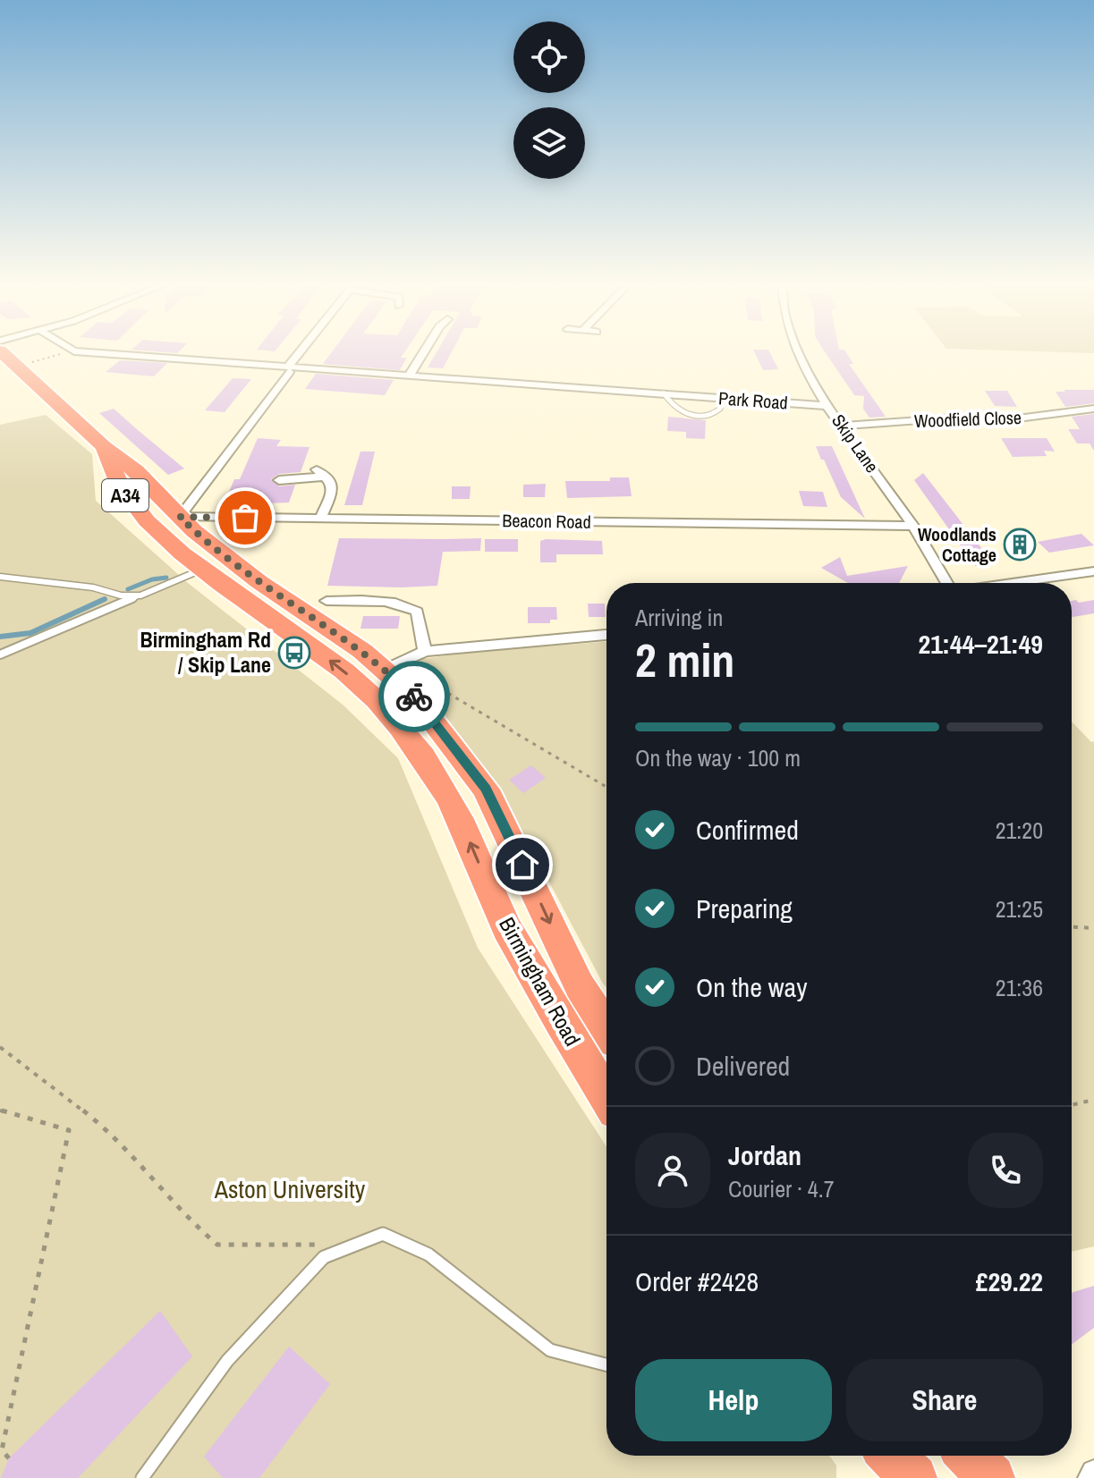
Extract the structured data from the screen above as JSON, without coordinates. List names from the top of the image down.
{
  "streets": {
    "highway": ["A34", "Birmingham Road"],
    "street": [
      "Park Road",
      "Woodfield Close",
      "Skip Lane",
      "Beacon Road"
    ]
  },
  "crossings": [
    ["Park Road", "Skip Lane"],
    ["Woodfield Close", "Skip Lane"],
    ["Skip Lane", "Beacon Road"],
    ["Beacon Road", "Birmingham Road"]
  ],
  "parks": ["Aston University"],
  "places": {
    "building": ["Woodlands Cottage"],
    "bus stop": ["Birmingham Rd / Skip Lane"]
  },
  "page": {
    "heading": ["2 min", "Arriving in", "21:44–21:49"],
    "panel": [
      "Jordan",
      "Courier · 4.7",
      "Order #2428",
      "£29.22"
    ],
    "bar": "On the way · 100 m",
    "list": [
      ["Confirmed", "21:20"],
      ["Preparing", "21:25"],
      ["On the way", "21:36"],
      "Delivered"
    ],
    "buttons": ["Help", "Share"]
  }
}
